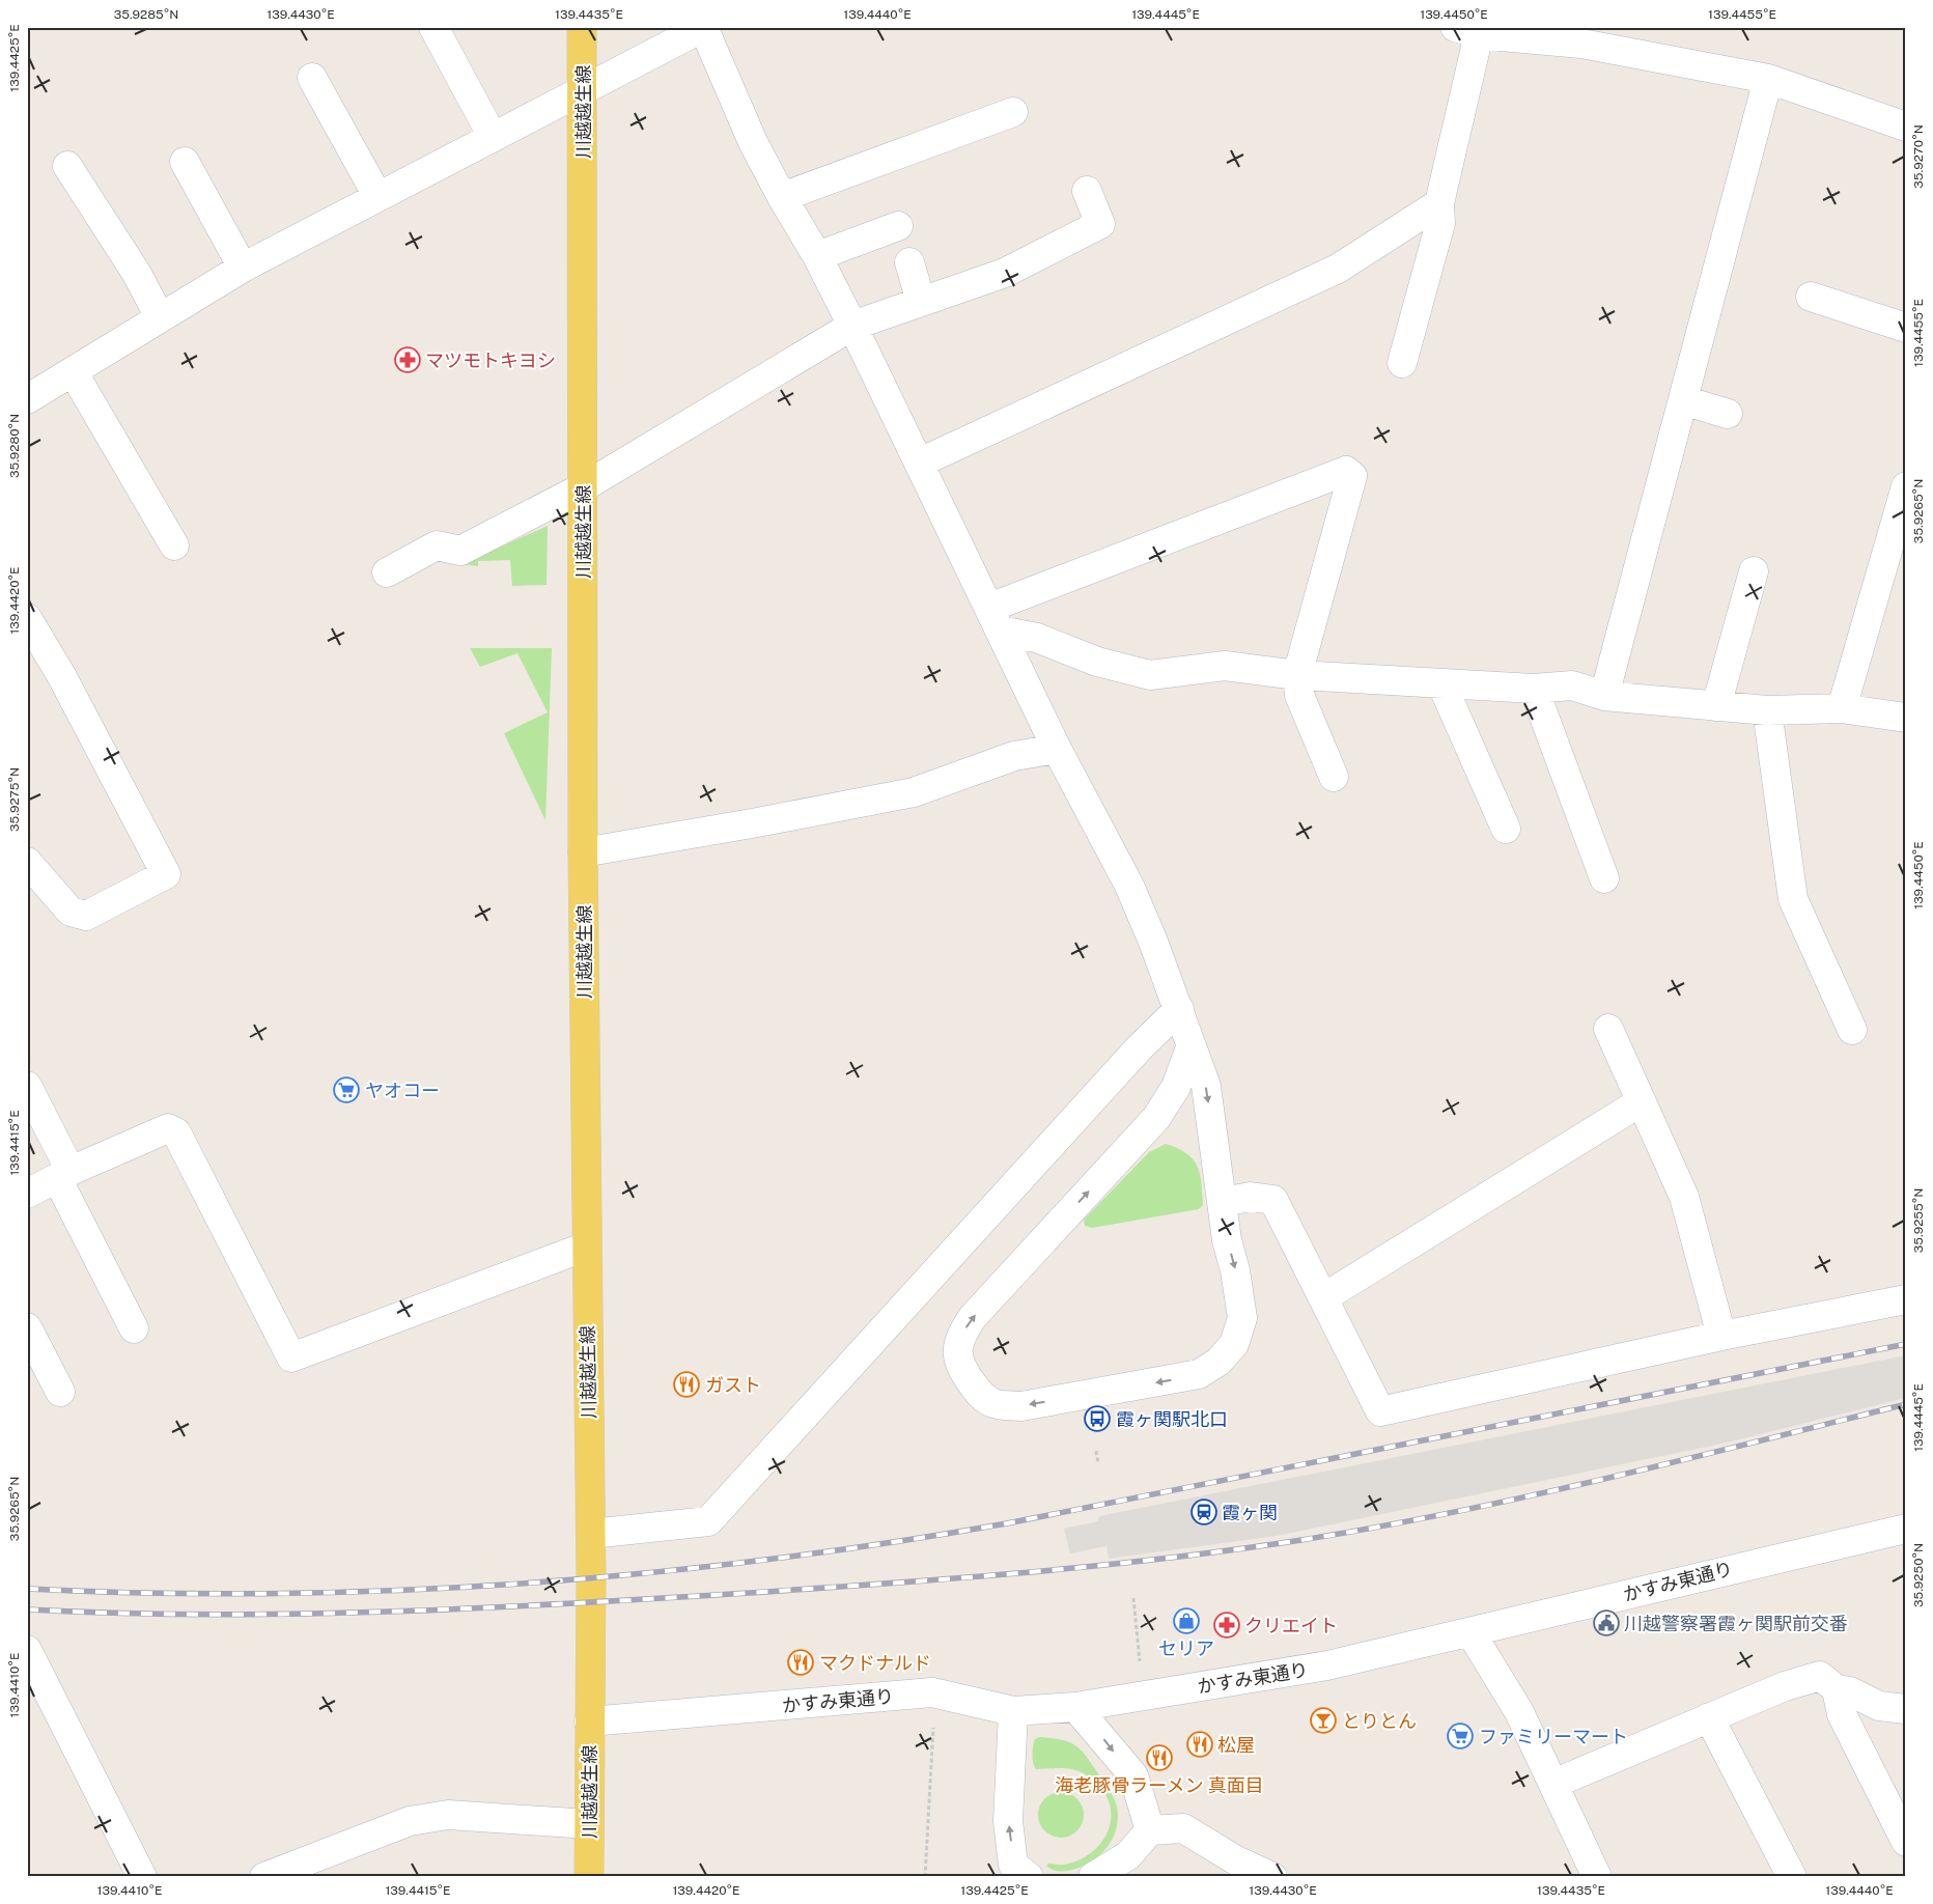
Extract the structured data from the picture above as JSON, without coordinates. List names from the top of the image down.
{
  "streets": {
    "main road": ["川越越生線"],
    "street": ["かすみ東通り"]
  },
  "crossings": [
    ["川越越生線", "かすみ東通り"]
  ],
  "places": {
    "pharmacy": ["マツモトキヨシ", "クリエイト"],
    "supermarket": ["ヤオコー", "ファミリーマート"],
    "restaurant": [
      "ガスト",
      "マクドナルド",
      "松屋",
      "海老豚骨ラーメン 真面目"
    ],
    "bus stop": ["霞ヶ関駅北口"],
    "station": ["霞ヶ関"],
    "shop": ["セリア"],
    "public building": ["川越警察署霞ヶ関駅前交番"],
    "bar": ["とりとん"]
  },
  "coordinates": [
    "35.9285°N",
    "139.4430°E",
    "139.4435°E",
    "139.4440°E",
    "139.4445°E",
    "139.4450°E",
    "139.4455°E",
    "139.4425°E",
    "35.9270°N",
    "35.9280°N",
    "35.9265°N",
    "139.4420°E",
    "35.9275°N",
    "139.4415°E",
    "35.9255°N",
    "35.9250°N",
    "139.4410°E"
  ]
}
